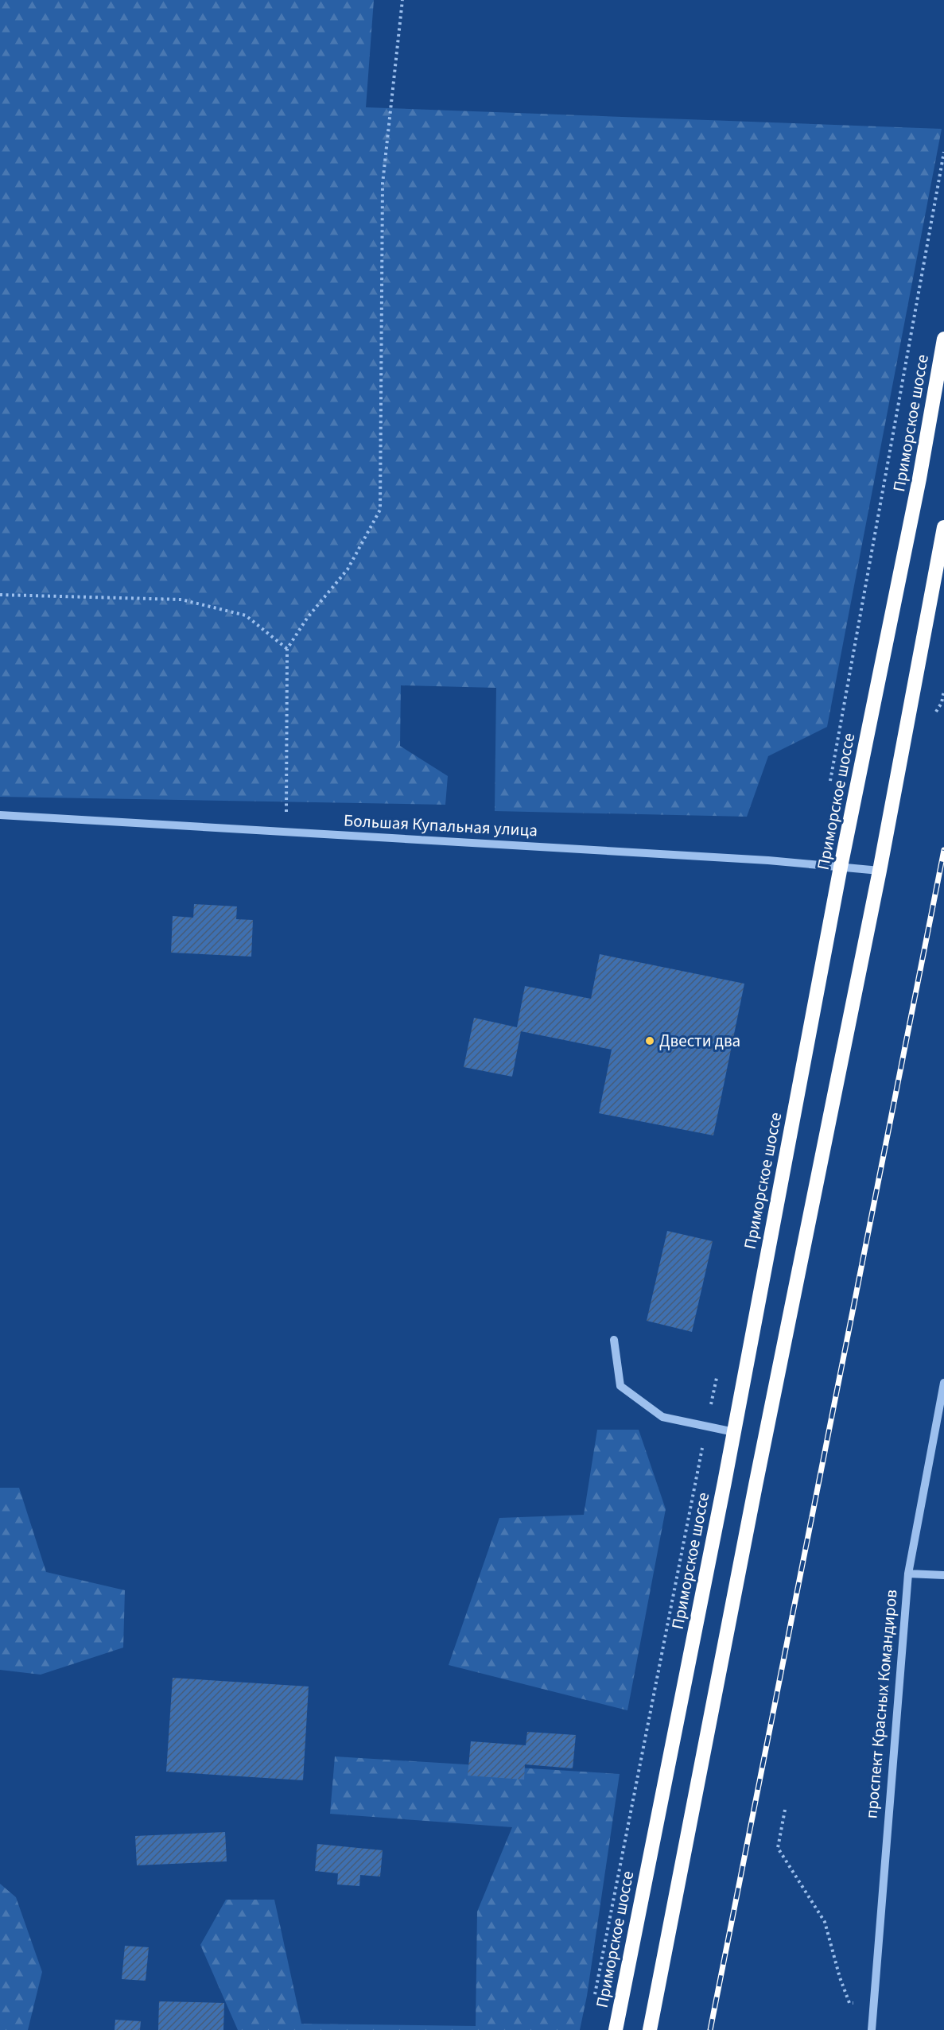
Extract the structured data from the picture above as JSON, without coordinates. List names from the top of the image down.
{
  "streets": {
    "highway": ["Приморское шоссе"],
    "street": ["Большая Купальная улица", "проспект Красных Командиров"]
  },
  "crossings": [
    ["Приморское шоссе", "Большая Купальная улица"]
  ],
  "places": ["Двести два"]
}
